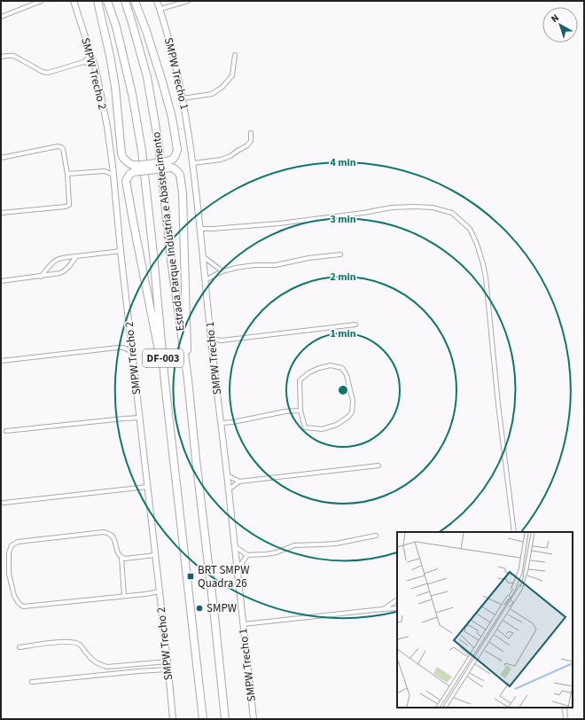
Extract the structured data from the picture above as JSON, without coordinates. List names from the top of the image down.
{
  "streets": {
    "highway": ["Estrada Parque Indústria e Abastecimento", "DF-003"],
    "street": ["SMPW Trecho 2", "SMPW Trecho 1"]
  },
  "places": {
    "transit": ["BRT SMPW Quadra 26"],
    "other": ["SMPW"]
  },
  "north": "top left",
  "rings": [
    "4 min",
    "3 min",
    "2 min",
    "1 min"
  ]
}
